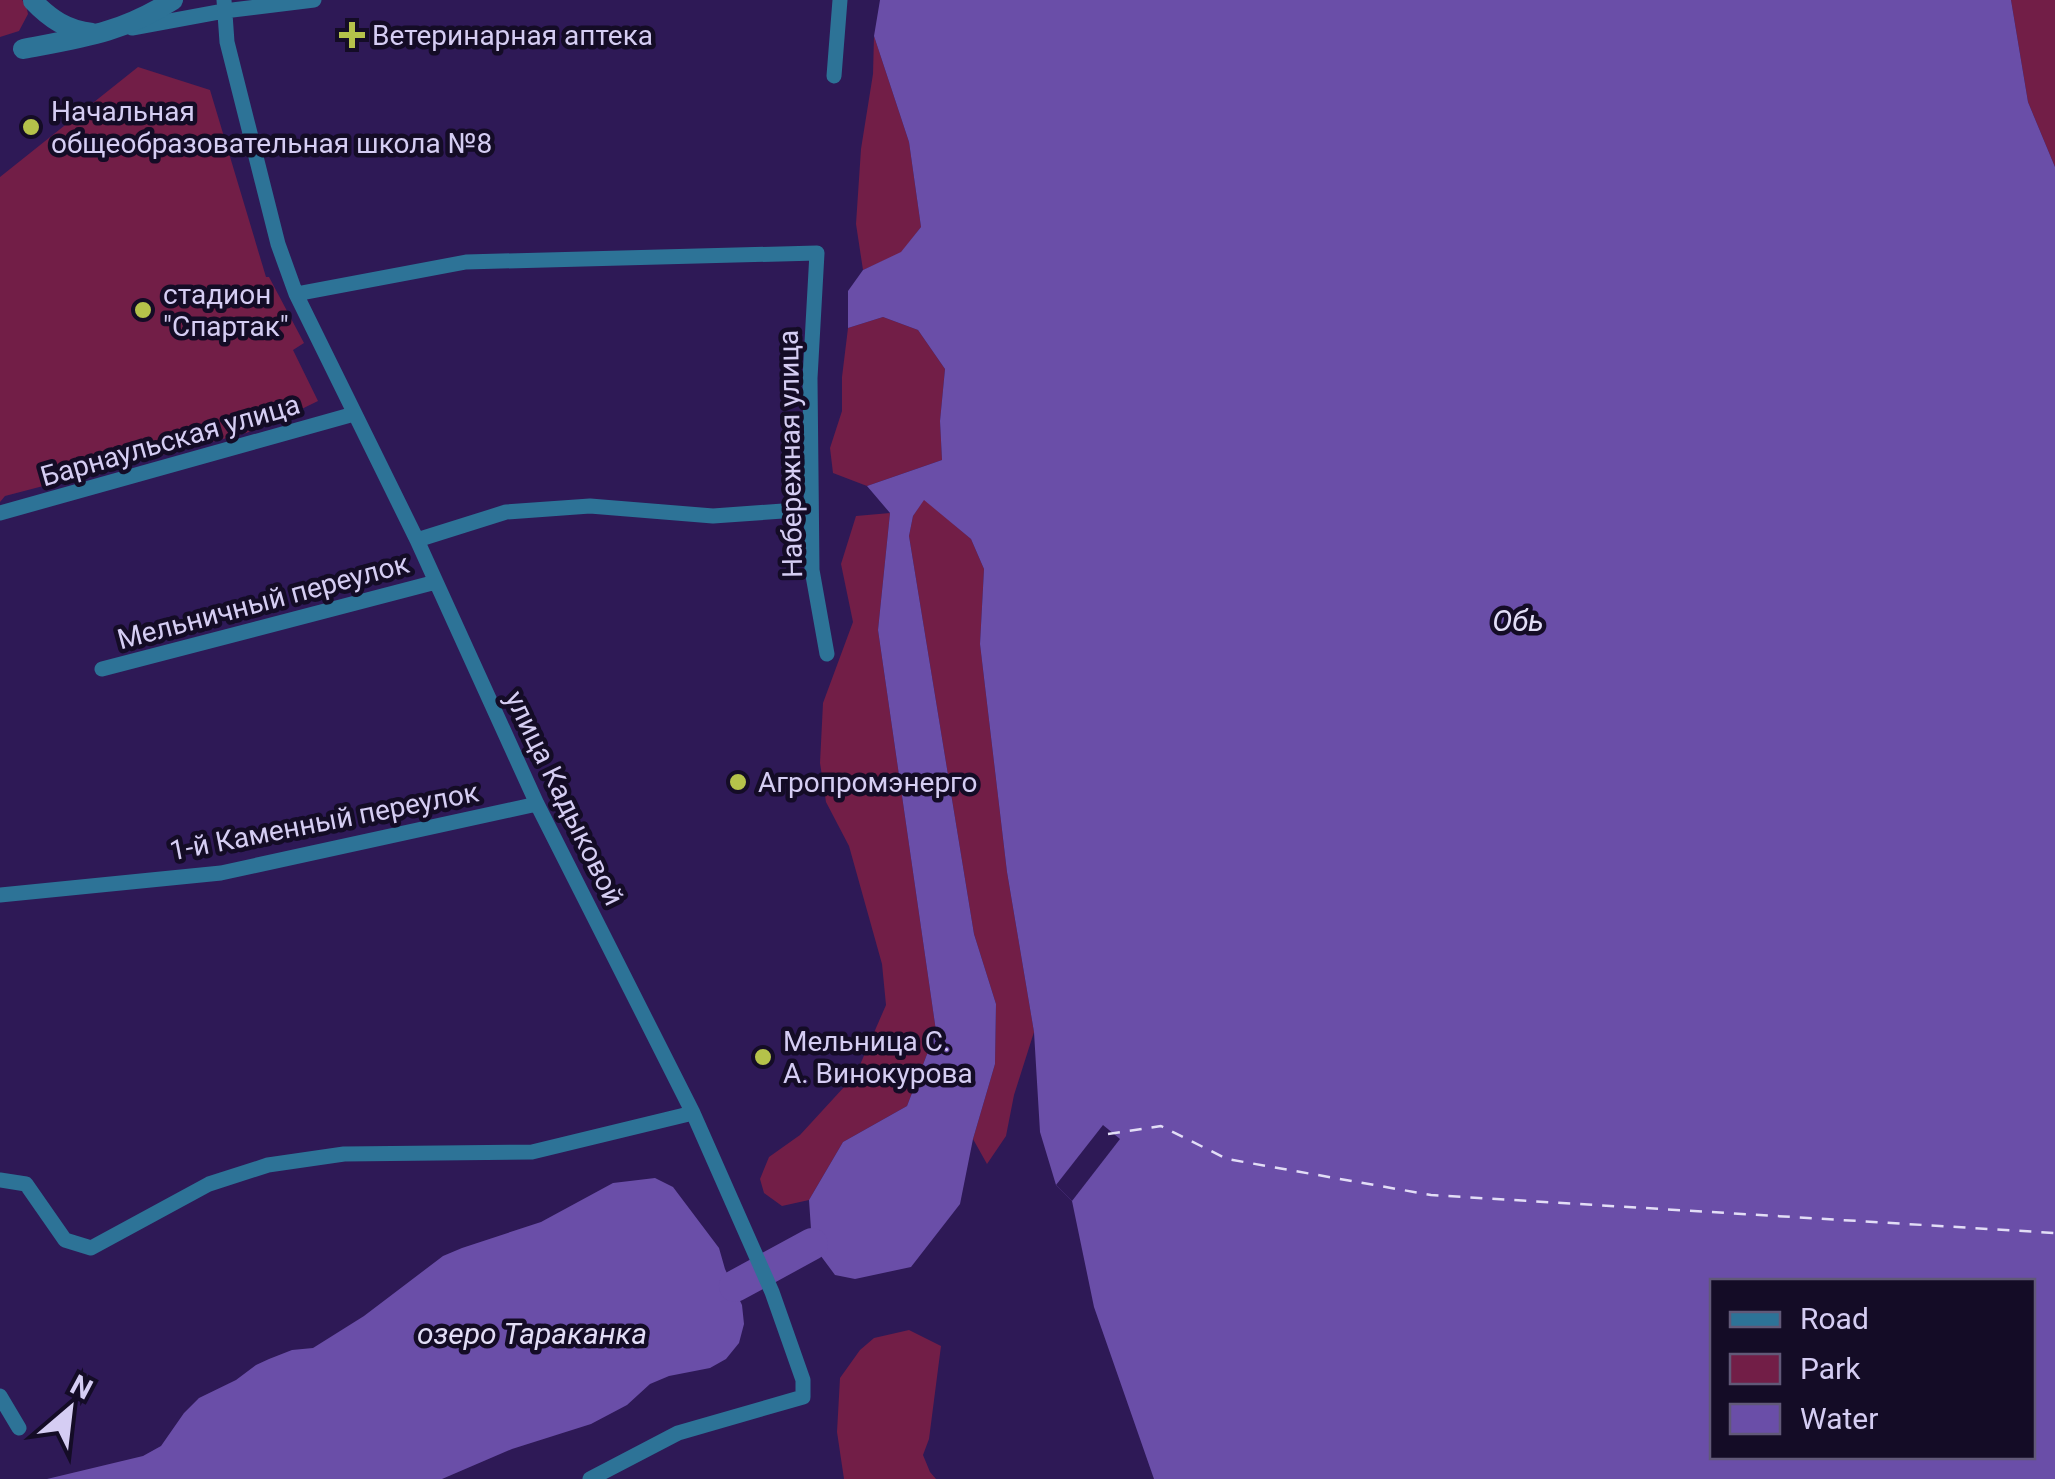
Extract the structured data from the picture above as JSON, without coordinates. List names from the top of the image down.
{
  "streets": {
    "street": [
      "Барнаульская улица",
      "Набережная улица",
      "Мельничный переулок",
      "улица Кадыковой",
      "1-й Каменный переулок"
    ]
  },
  "crossings": [
    ["Барнаульская улица", "улица Кадыковой"],
    ["Набережная улица", "Мельничный переулок"],
    ["Набережная улица", "улица Кадыковой"],
    ["Мельничный переулок", "улица Кадыковой"],
    ["улица Кадыковой", "1-й Каменный переулок"]
  ],
  "water": ["Обь", "озеро Тараканка"],
  "places": {
    "health": ["Ветеринарная аптека"],
    "other": [
      "Начальная общеобразовательная школа №8",
      "стадион \"Спартак\"",
      "Агропромэнерго",
      "Мельница С. А. Винокурова"
    ]
  },
  "legend": ["Road", "Park", "Water"],
  "north": "top right"
}
